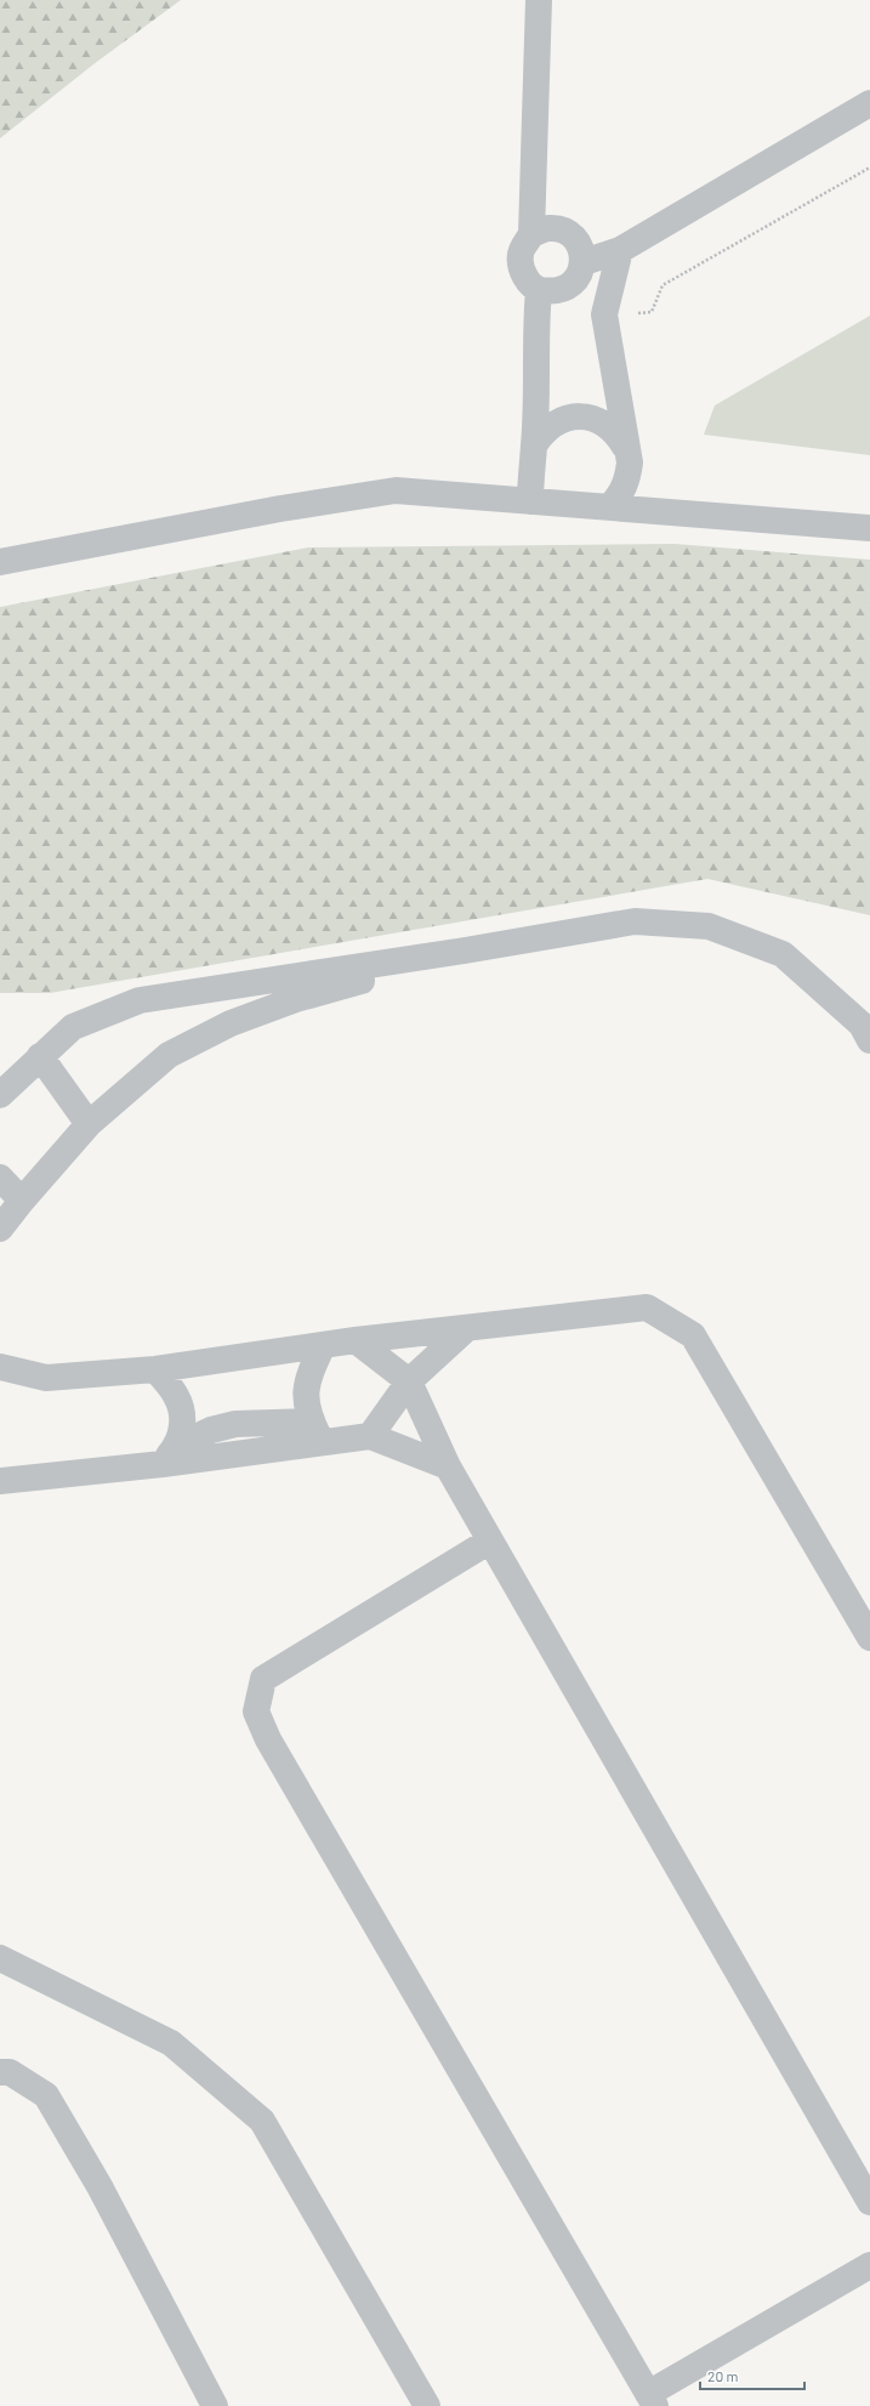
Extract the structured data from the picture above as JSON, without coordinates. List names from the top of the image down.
{
  "scale_bar": "20 m"
}
